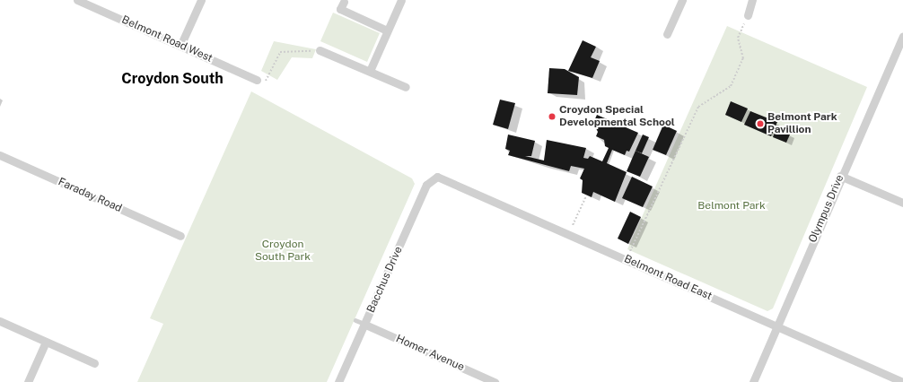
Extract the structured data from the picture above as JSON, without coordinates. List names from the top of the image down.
{
  "streets": {
    "street": [
      "Belmont Road West",
      "Faraday Road",
      "Olympus Drive",
      "Belmont Road East",
      "Bacchus Drive",
      "Homer Avenue"
    ]
  },
  "crossings": [
    ["Olympus Drive", "Belmont Road East"],
    ["Belmont Road East", "Bacchus Drive"],
    ["Bacchus Drive", "Homer Avenue"]
  ],
  "districts": ["Croydon South"],
  "parks": ["Belmont Park", "Croydon South Park"],
  "places": ["Croydon Special Developmental School", "Belmont Park Pavillion"]
}
